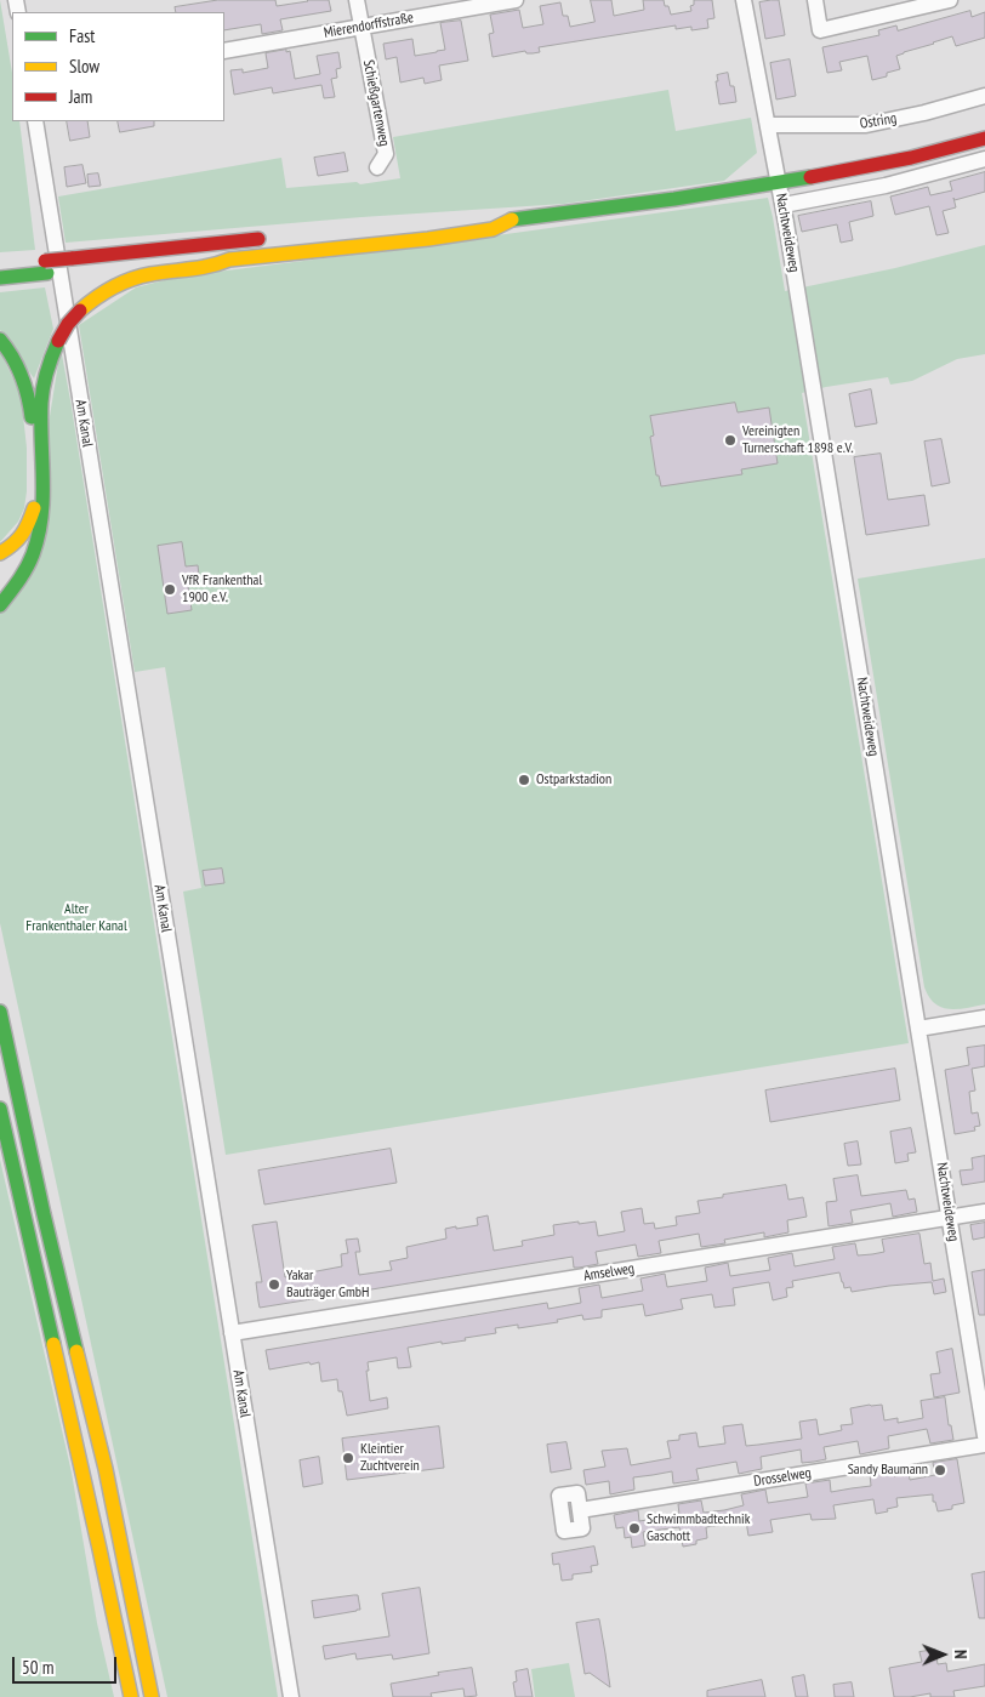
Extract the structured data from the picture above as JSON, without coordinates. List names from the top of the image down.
{
  "streets": {
    "street": [
      "Mierendorffstraße",
      "Schießgartenweg",
      "Ostring",
      "Nachtweideweg",
      "Am Kanal",
      "Amselweg",
      "Drosselweg"
    ]
  },
  "crossings": [
    ["Mierendorffstraße", "Schießgartenweg"],
    ["Ostring", "Nachtweideweg"],
    ["Nachtweideweg", "Amselweg"],
    ["Am Kanal", "Amselweg"]
  ],
  "parks": ["Alter Frankenthaler Kanal"],
  "places": [
    "Vereinigten Turnerschaft 1898 e.V.",
    "VfR Frankenthal 1900 e.V.",
    "Ostparkstadion",
    "Yakar Bauträger GmbH",
    "Kleintier Zuchtverein",
    "Sandy Baumann",
    "Schwimmbadtechnik Gaschott"
  ],
  "legend": ["Fast", "Slow", "Jam"],
  "scale_bar": "50 m",
  "north": "right"
}
